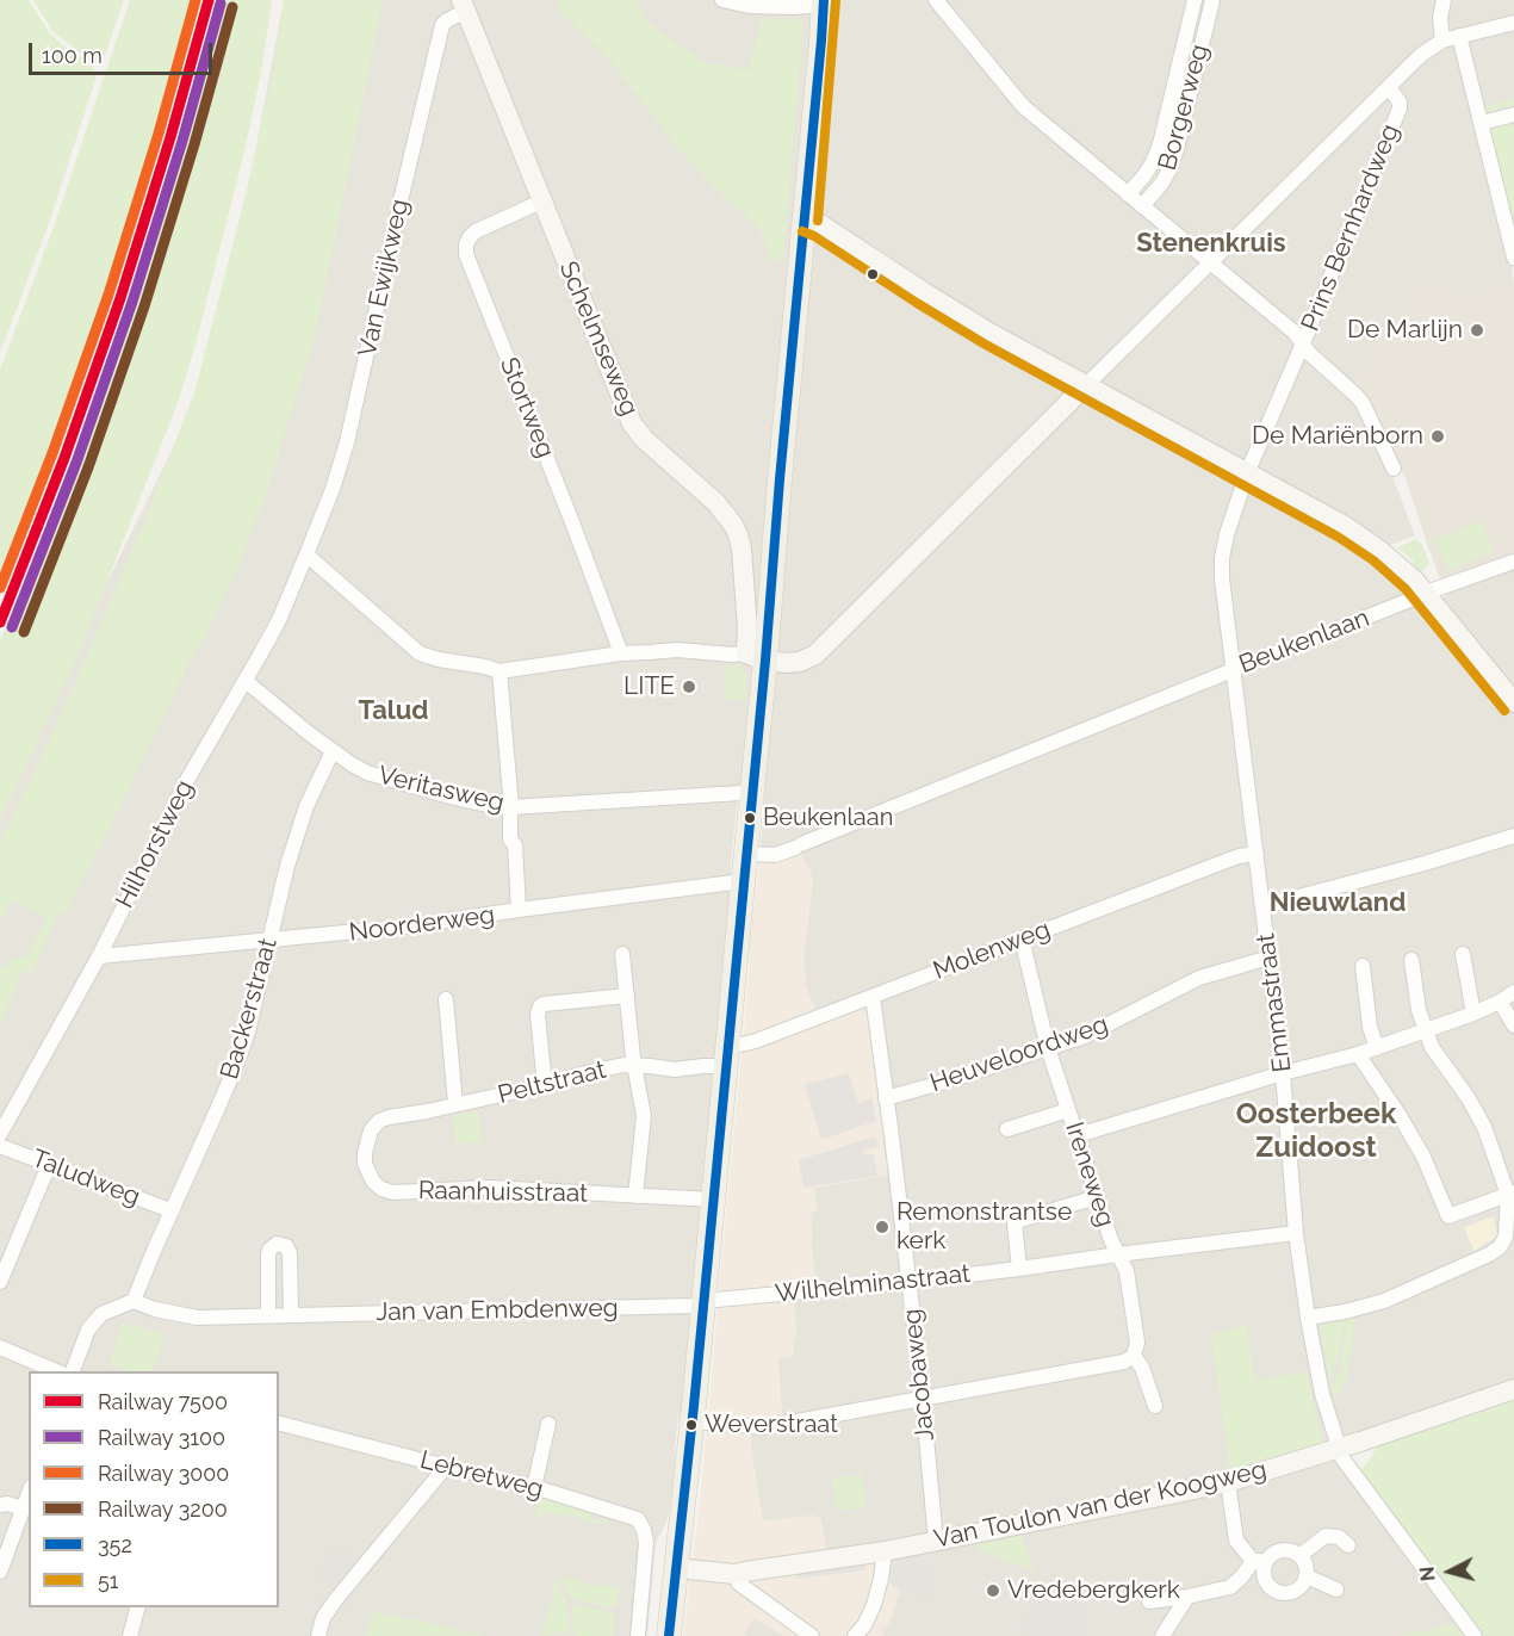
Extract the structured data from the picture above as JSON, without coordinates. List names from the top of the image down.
{
  "streets": {
    "street": [
      "Borgerweg",
      "Prins Bernhardweg",
      "Van Ewijkweg",
      "Schelmseweg",
      "Stortweg",
      "Beukenlaan",
      "Veritasweg",
      "Hilhorstweg",
      "Noorderweg",
      "Molenweg",
      "Emmastraat",
      "Backerstraat",
      "Heuveloordweg",
      "Peltstraat",
      "Ireneweg",
      "Taludweg",
      "Raanhuisstraat",
      "Wilhelminastraat",
      "Jan van Embdenweg",
      "Jacobaweg",
      "Lebretweg",
      "Van Toulon van der Koogweg"
    ]
  },
  "crossings": [
    ["Prins Bernhardweg", "Emmastraat"],
    ["Van Ewijkweg", "Schelmseweg"],
    ["Van Ewijkweg", "Hilhorstweg"],
    ["Schelmseweg", "Stortweg"],
    ["Beukenlaan", "Emmastraat"],
    ["Veritasweg", "Hilhorstweg"],
    ["Veritasweg", "Backerstraat"],
    ["Hilhorstweg", "Noorderweg"],
    ["Noorderweg", "Backerstraat"],
    ["Molenweg", "Emmastraat"],
    ["Molenweg", "Peltstraat"],
    ["Molenweg", "Ireneweg"],
    ["Molenweg", "Jacobaweg"],
    ["Emmastraat", "Heuveloordweg"],
    ["Emmastraat", "Wilhelminastraat"],
    ["Emmastraat", "Van Toulon van der Koogweg"],
    ["Backerstraat", "Taludweg"],
    ["Backerstraat", "Jan van Embdenweg"],
    ["Heuveloordweg", "Ireneweg"],
    ["Heuveloordweg", "Jacobaweg"],
    ["Peltstraat", "Raanhuisstraat"],
    ["Ireneweg", "Wilhelminastraat"],
    ["Wilhelminastraat", "Jan van Embdenweg"],
    ["Wilhelminastraat", "Jacobaweg"],
    ["Jacobaweg", "Van Toulon van der Koogweg"]
  ],
  "districts": [
    "Stenenkruis",
    "Talud",
    "Nieuwland",
    "Oosterbeek Zuidoost"
  ],
  "places": [
    "De Marlijn",
    "De Mariënborn",
    "LITE",
    "Beukenlaan",
    "Remonstrantse kerk",
    "Weverstraat",
    "Vredebergkerk"
  ],
  "lines": [
    "rail line 7500",
    "rail line 3000",
    "transit line 352",
    "transit line 51",
    "rail line 3100",
    "rail line 3200"
  ],
  "legend": [
    "Railway 7500",
    "Railway 3100",
    "Railway 3000",
    "Railway 3200",
    "352",
    "51"
  ],
  "scale_bar": "100 m",
  "north": "left"
}
